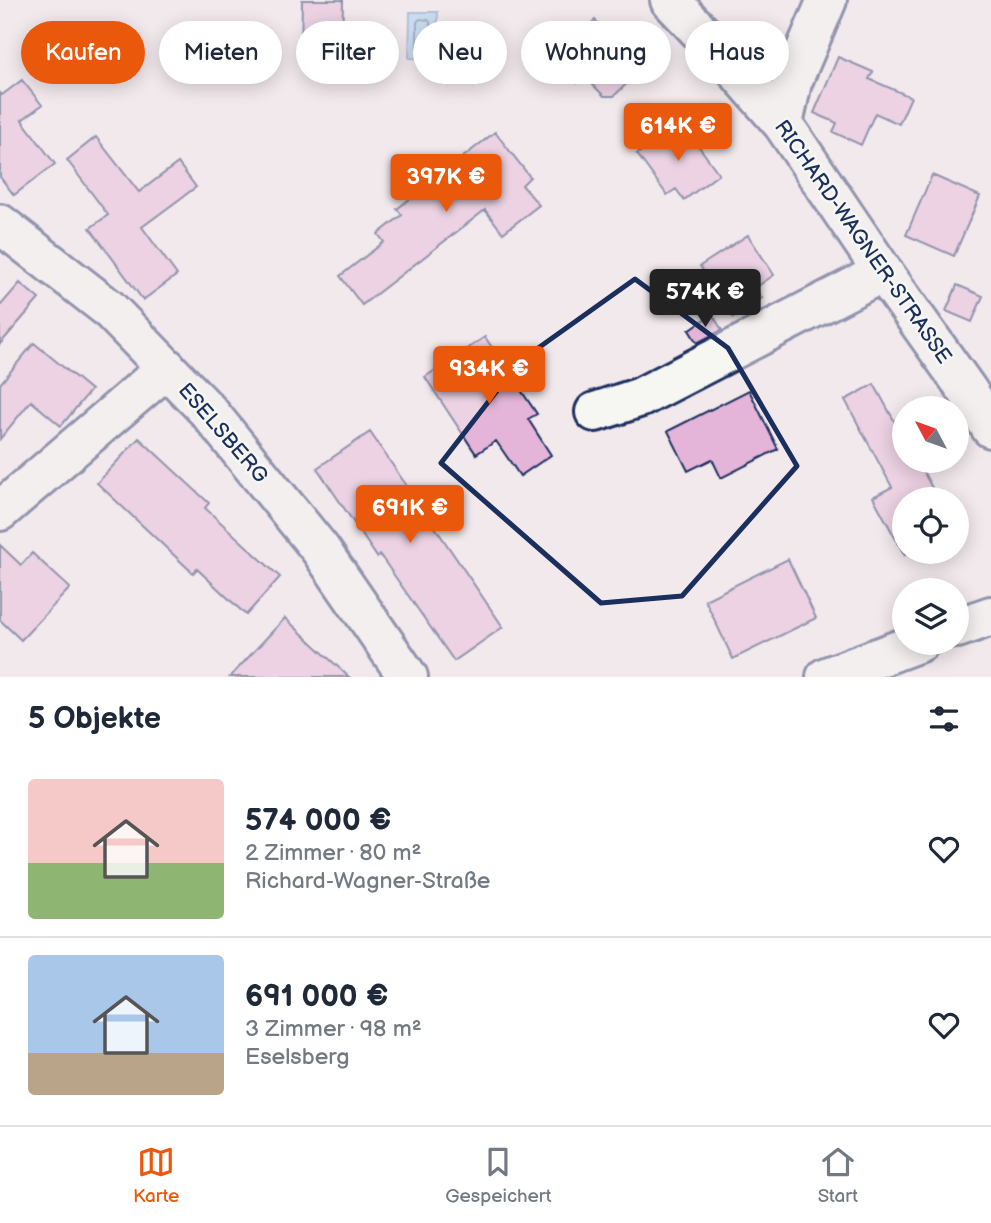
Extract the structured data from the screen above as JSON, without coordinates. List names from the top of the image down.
{
  "streets": {
    "street": ["RICHARD-WAGNER-STRASSE", "ESELSBERG"]
  },
  "north": "top left",
  "page": {
    "chip": [
      "Kaufen",
      "Mieten",
      "Filter",
      "Neu",
      "Wohnung",
      "Haus"
    ],
    "price": [
      "614K €",
      "397K €",
      "574K €",
      "934K €",
      "691K €"
    ],
    "heading": "5 Objekte",
    "list": [
      {
        "name": "574 000 €",
        "note": "2 Zimmer · 80 m² · Richard-Wagner-Straße"
      },
      {
        "name": "691 000 €",
        "note": "3 Zimmer · 98 m² · Eselsberg"
      }
    ],
    "tabs": ["Karte", "Gespeichert", "Start"]
  }
}
